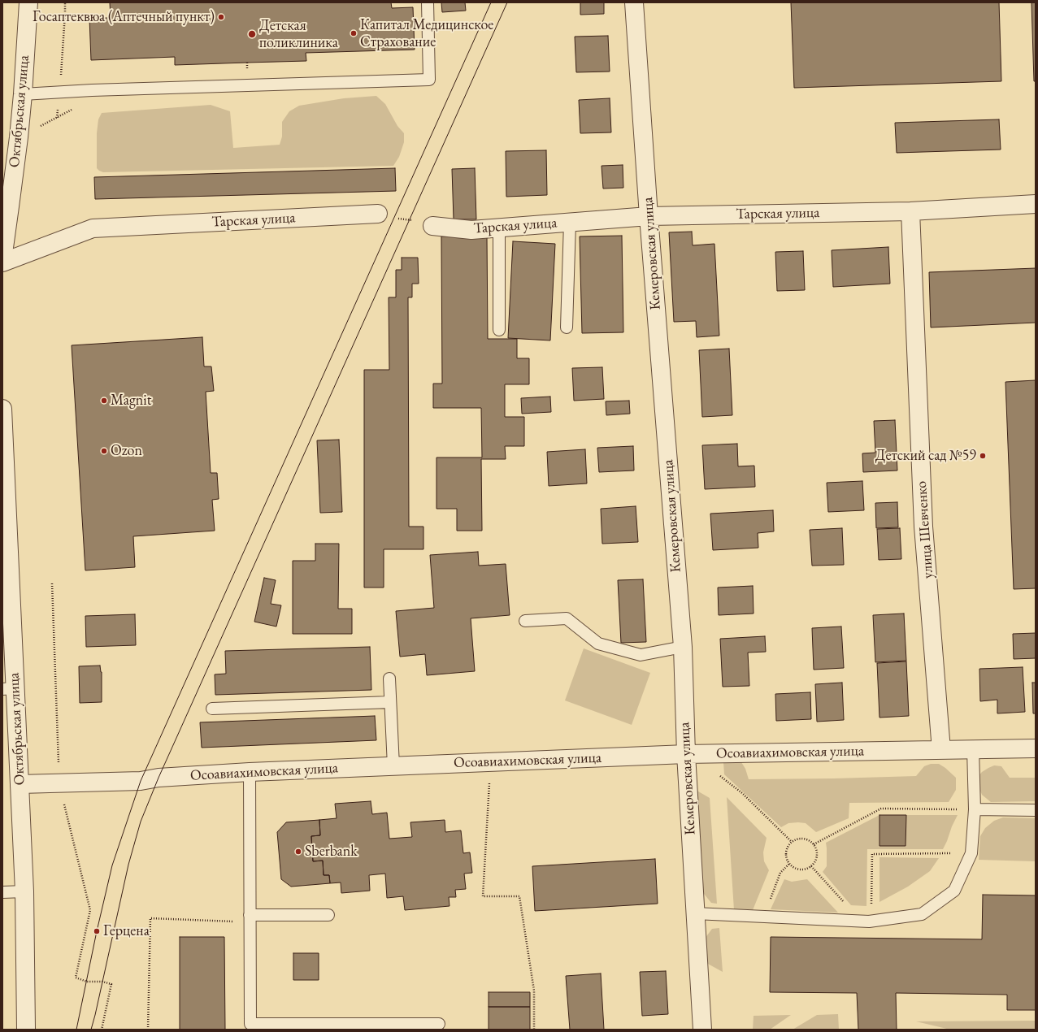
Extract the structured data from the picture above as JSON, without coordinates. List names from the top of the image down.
{
  "streets": {
    "street": [
      "Октябрьская улица",
      "Тарская улица",
      "Кемеровская улица",
      "улица Шевченко",
      "Осоавиахимовская улица"
    ]
  },
  "crossings": [
    ["Октябрьская улица", "Осоавиахимовская улица"],
    ["Тарская улица", "Кемеровская улица"],
    ["Тарская улица", "улица Шевченко"],
    ["Кемеровская улица", "Осоавиахимовская улица"],
    ["улица Шевченко", "Осоавиахимовская улица"]
  ],
  "places": [
    "Госаптеквюа (Аптечный пункт)",
    "Капитал Медицинское Страхование",
    "Детская поликлиника",
    "Magnit",
    "Ozon",
    "Детский сад №59",
    "Sberbank",
    "Герцена"
  ]
}
